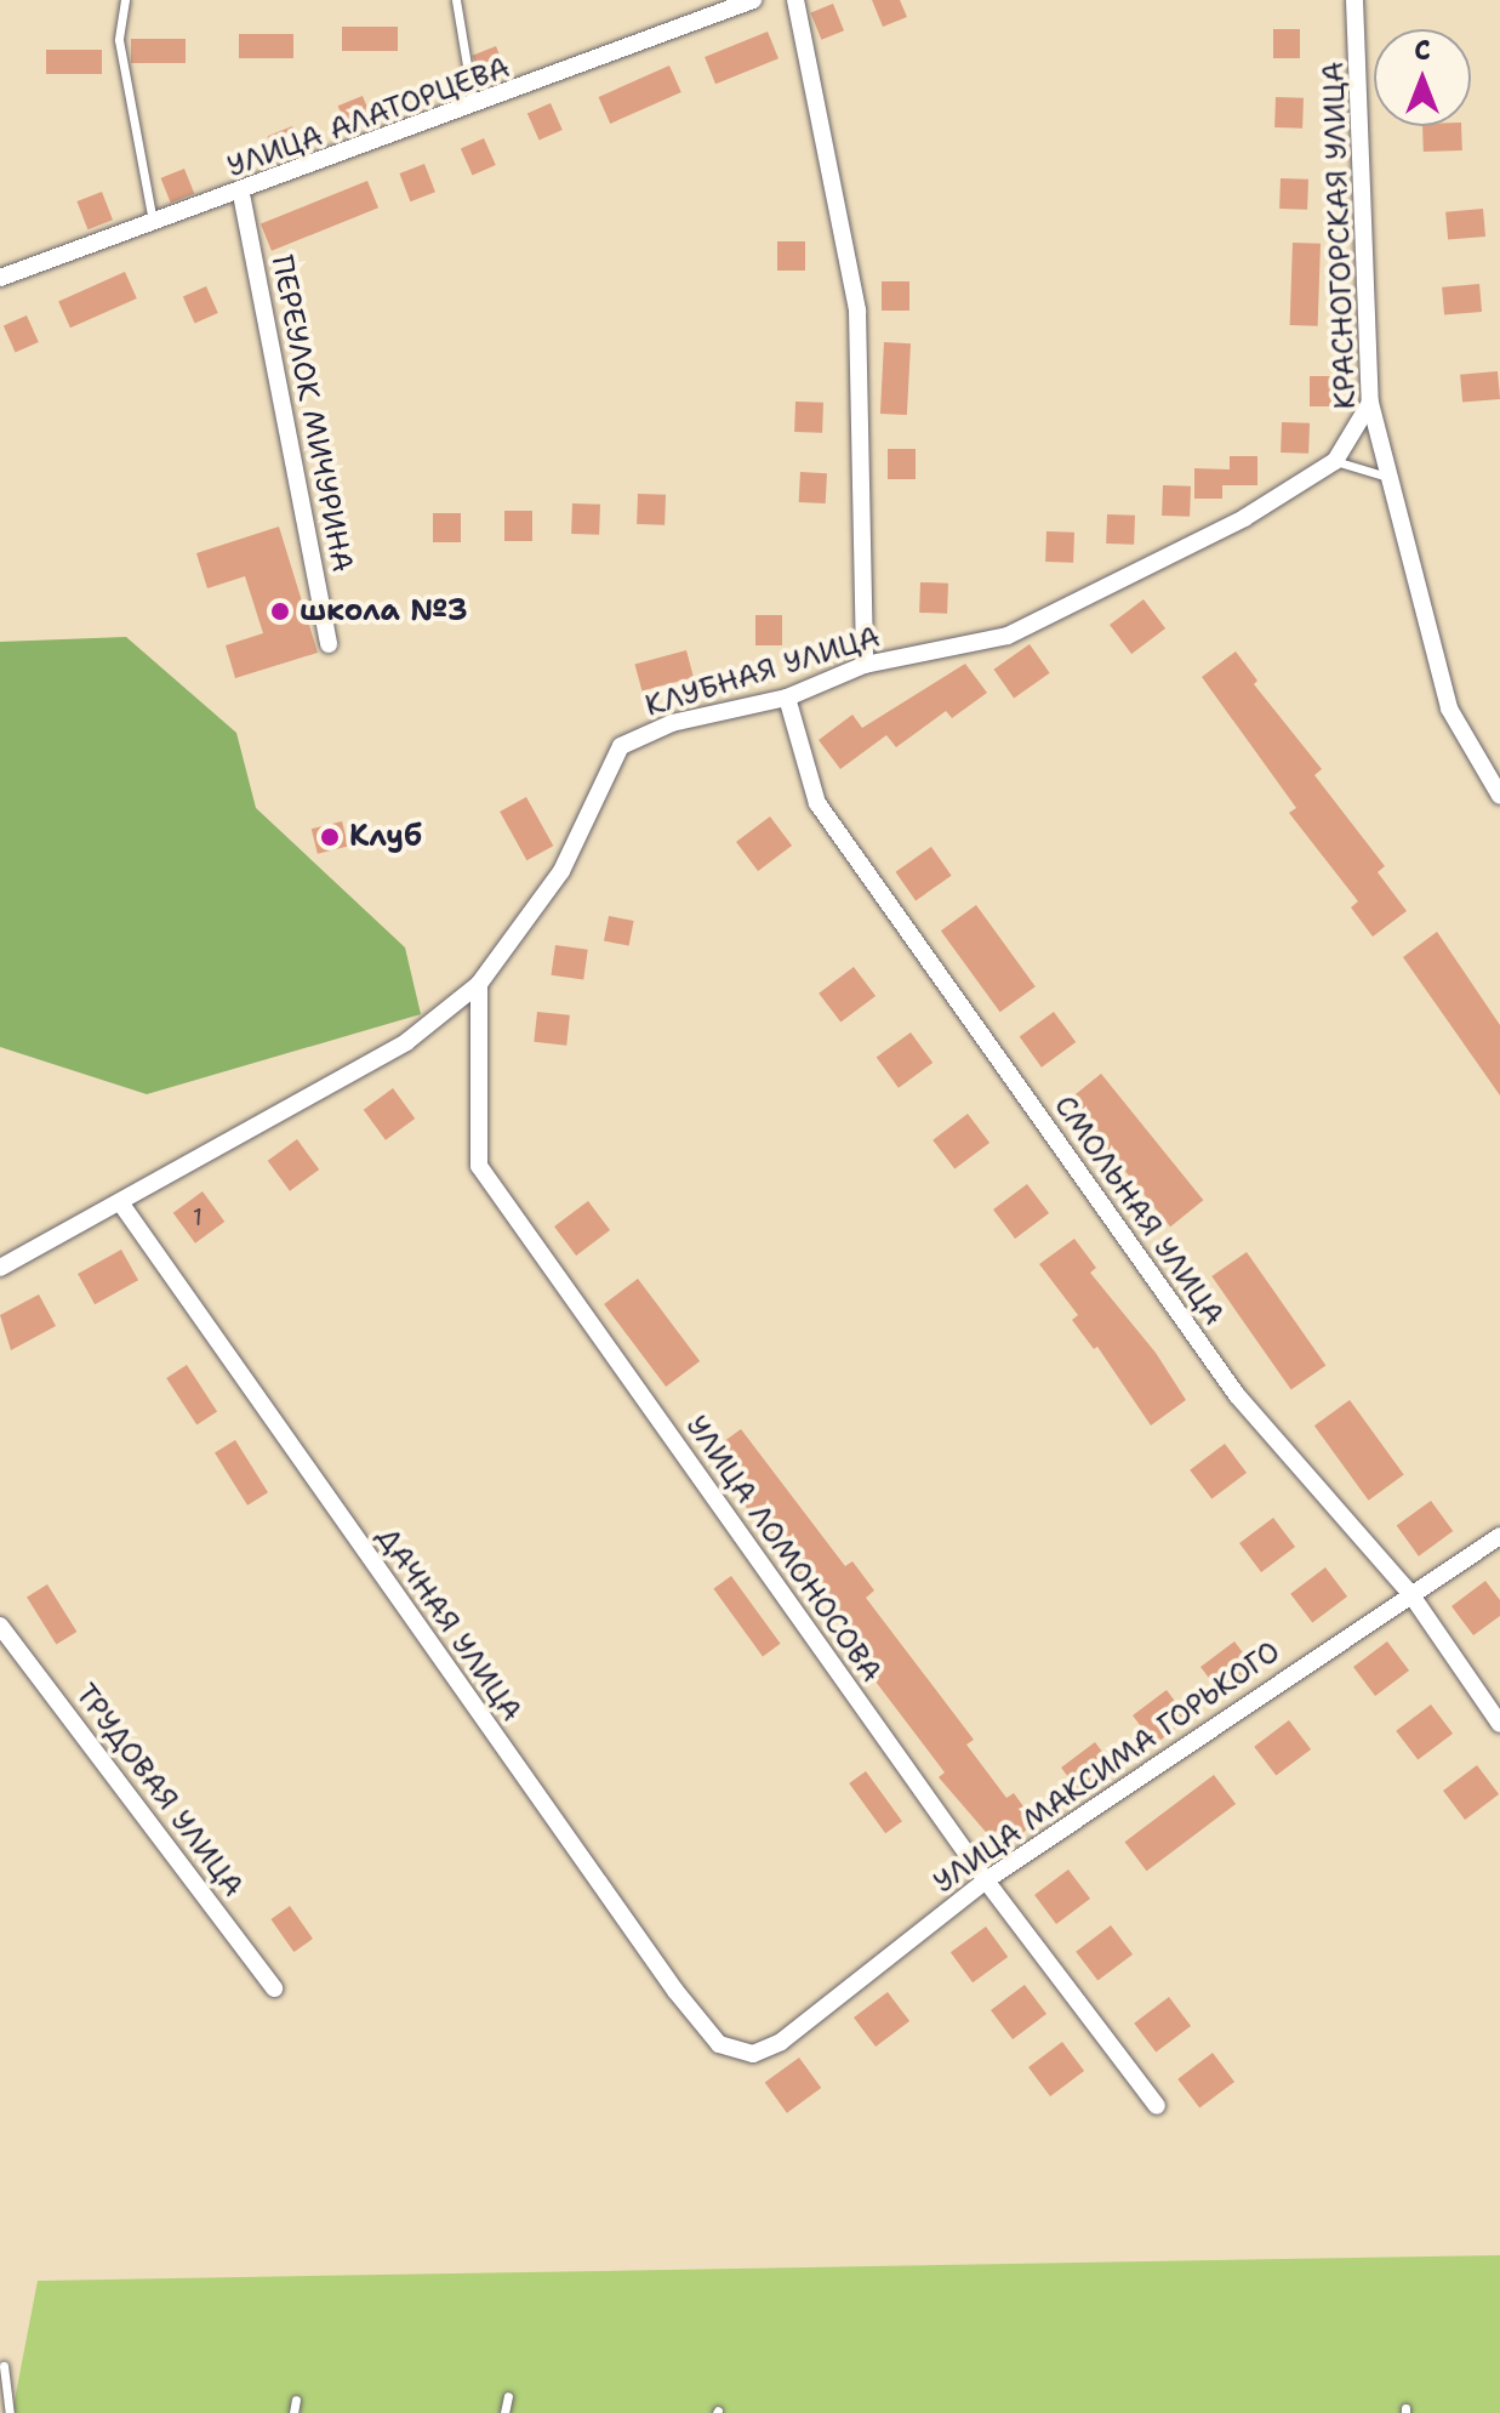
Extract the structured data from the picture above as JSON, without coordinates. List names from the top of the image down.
{
  "streets": {
    "street": [
      "УЛИЦА АЛАТОРЦЕВА",
      "КРАСНОГОРСКАЯ УЛИЦА",
      "ПЕРЕУЛОК МИЧУРИНА",
      "КЛУБНАЯ УЛИЦА",
      "СМОЛЬНАЯ УЛИЦА",
      "УЛИЦА ЛОМОНОСОВА",
      "ДАЧНАЯ УЛИЦА",
      "УЛИЦА МАКСИМА ГОРЬКОГО",
      "ТРУДОВАЯ УЛИЦА"
    ]
  },
  "crossings": [
    ["УЛИЦА АЛАТОРЦЕВА", "ПЕРЕУЛОК МИЧУРИНА"],
    ["КРАСНОГОРСКАЯ УЛИЦА", "КЛУБНАЯ УЛИЦА"],
    ["КЛУБНАЯ УЛИЦА", "СМОЛЬНАЯ УЛИЦА"],
    ["КЛУБНАЯ УЛИЦА", "УЛИЦА ЛОМОНОСОВА"],
    ["КЛУБНАЯ УЛИЦА", "ДАЧНАЯ УЛИЦА"],
    ["СМОЛЬНАЯ УЛИЦА", "УЛИЦА МАКСИМА ГОРЬКОГО"],
    ["УЛИЦА ЛОМОНОСОВА", "УЛИЦА МАКСИМА ГОРЬКОГО"],
    ["ДАЧНАЯ УЛИЦА", "УЛИЦА МАКСИМА ГОРЬКОГО"]
  ],
  "places": ["школа №3", "Клуб"],
  "house_numbers": ["1"],
  "north": "top"
}
